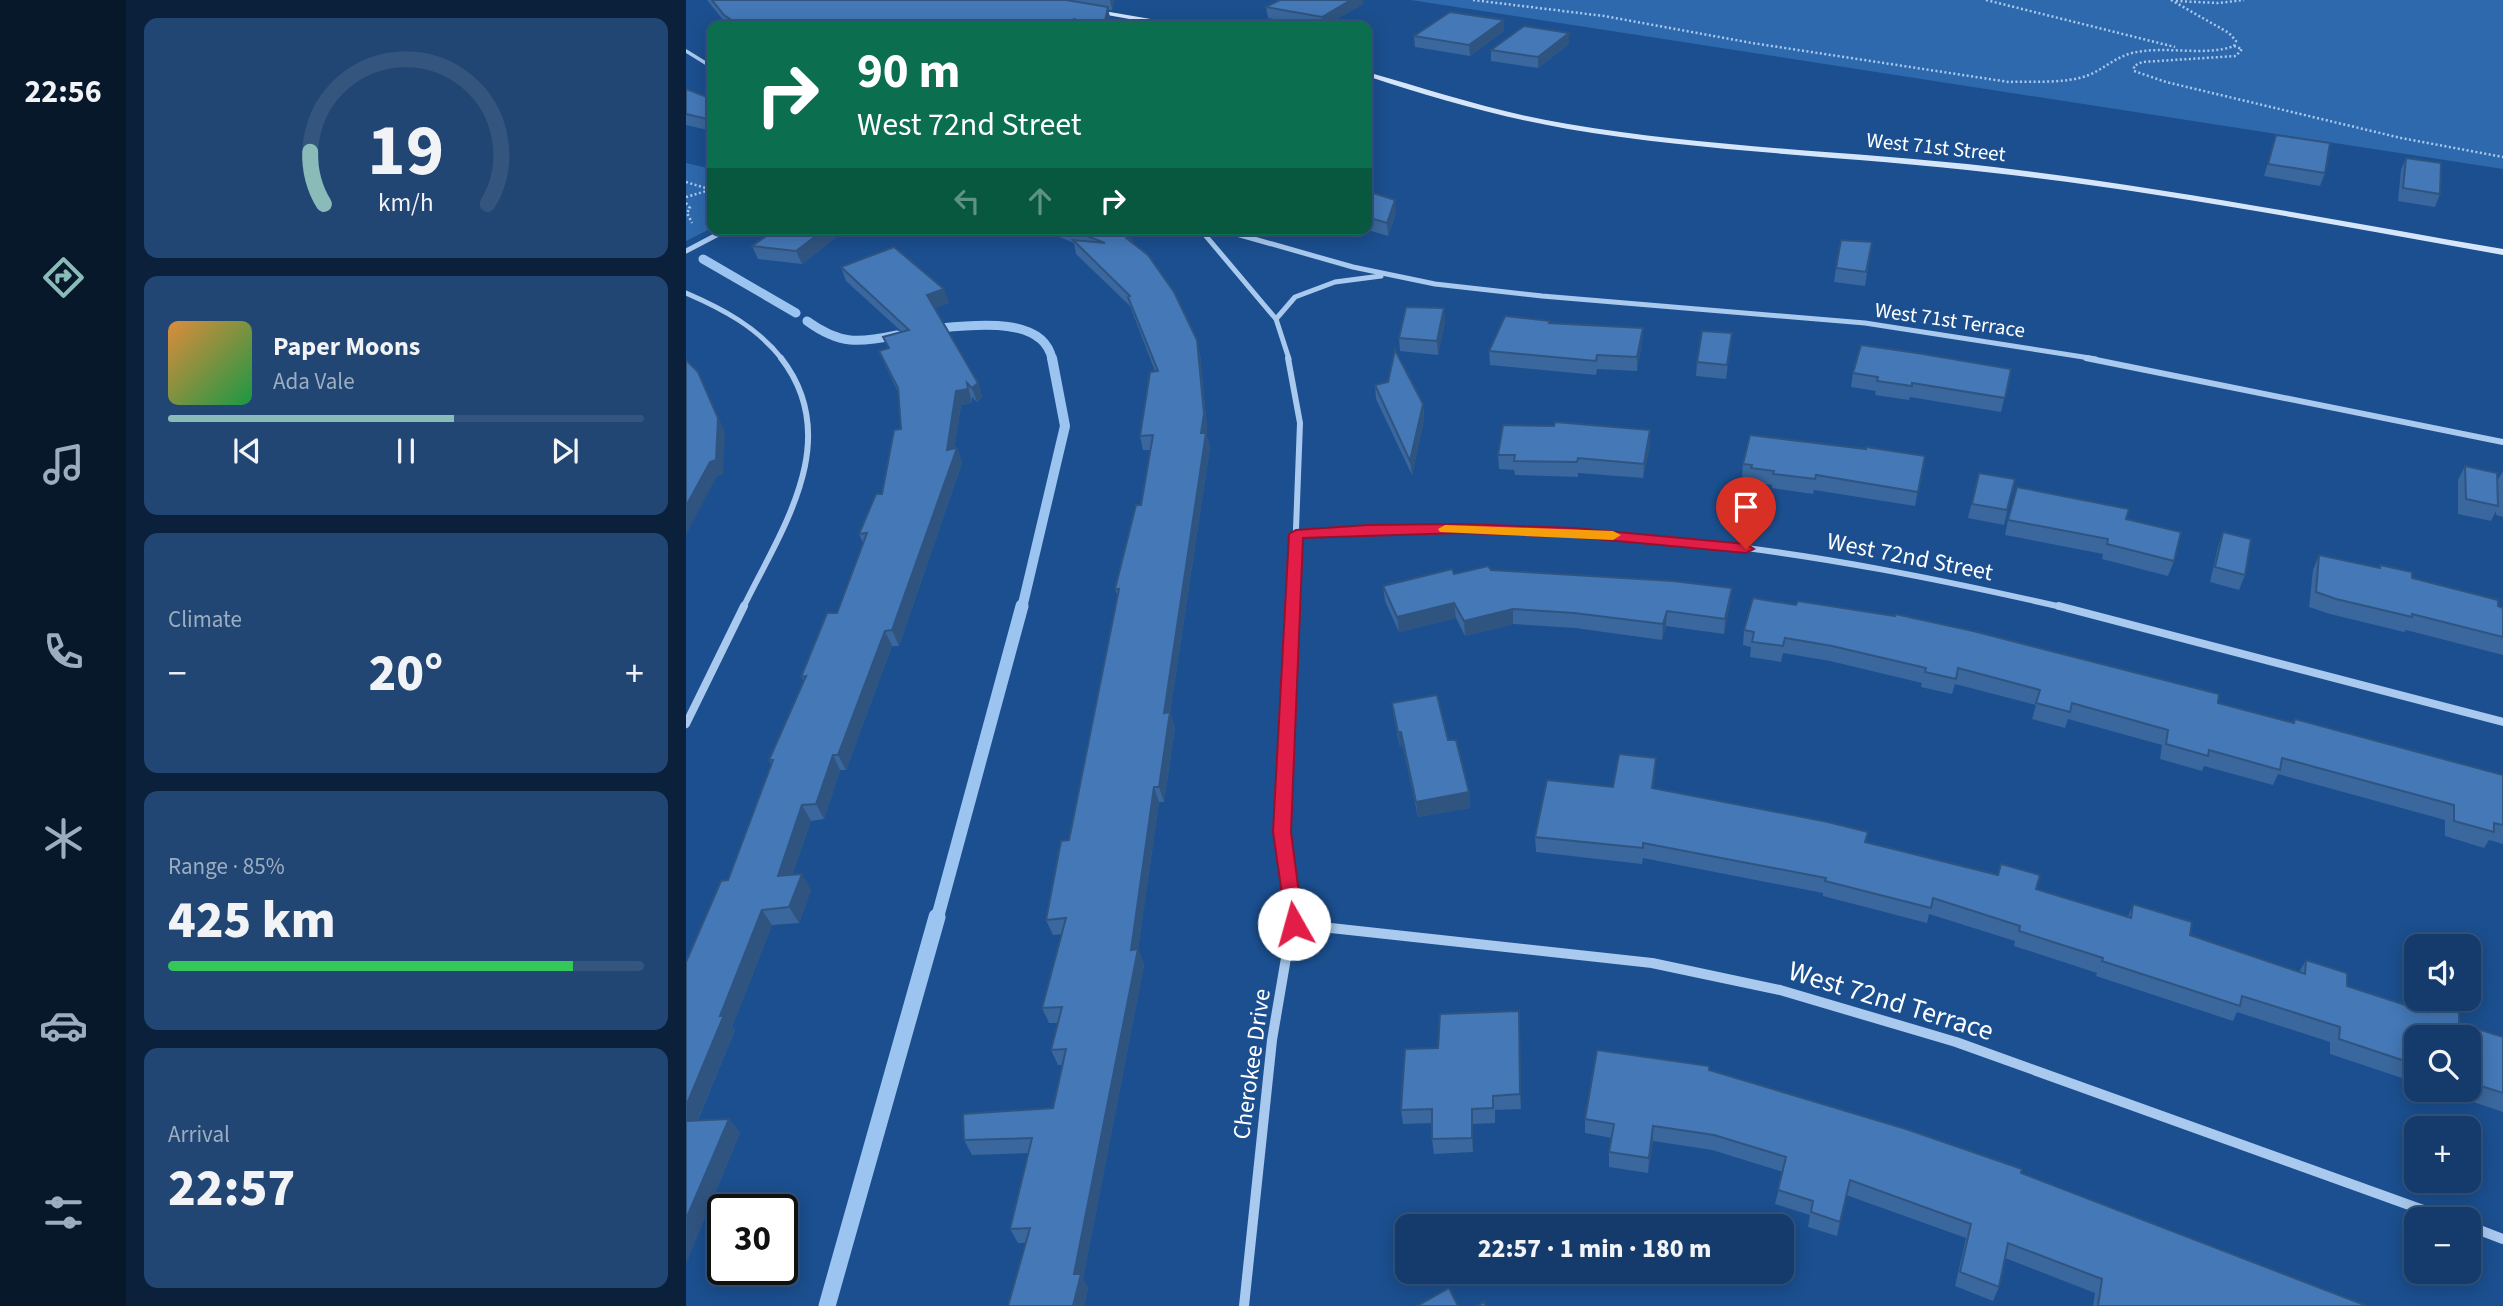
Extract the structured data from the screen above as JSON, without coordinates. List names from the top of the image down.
{
  "streets": {
    "street": [
      "West 71st Street",
      "West 71st Terrace",
      "West 72nd Street",
      "West 72nd Terrace",
      "Cherokee Drive"
    ]
  },
  "crossings": [
    ["West 71st Terrace", "Cherokee Drive"],
    ["West 72nd Street", "Cherokee Drive"],
    ["West 72nd Terrace", "Cherokee Drive"]
  ],
  "page": {
    "tabs": "22:56",
    "turn": ["90 m", "West 72nd Street"],
    "song": ["Paper Moons", "Ada Vale"],
    "tile": [
      "Climate",
      ["Range · 85%", "425 km"],
      ["Arrival", "22:57"]
    ],
    "heat": ["−", "20°", "+"],
    "map_buttons": ["+", "−"],
    "limit": "30",
    "trip": "22:57 · 1 min · 180 m",
    "gauge": ["19", "km/h"]
  }
}
